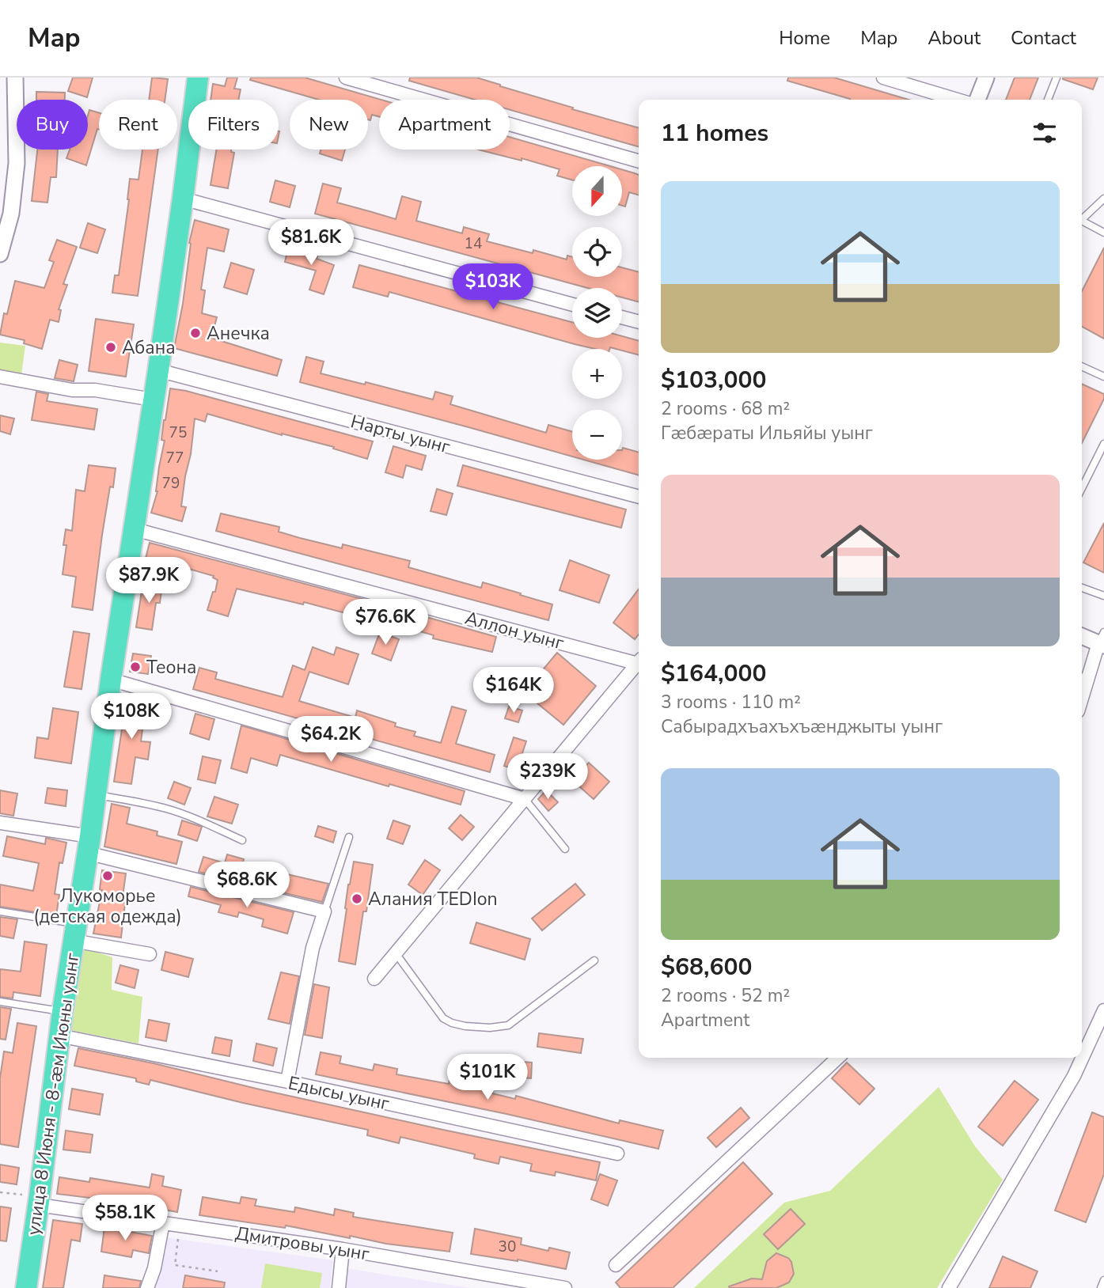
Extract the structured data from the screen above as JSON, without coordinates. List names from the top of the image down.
{
  "streets": {
    "highway": ["улица 8 Июня - 8-ӕм Июны уынг"],
    "street": [
      "Нарты уынг",
      "Аллон уынг",
      "Едысы уынг",
      "Дмитровы уынг"
    ]
  },
  "crossings": [
    ["Нарты уынг", "улица 8 Июня - 8-ӕм Июны уынг"],
    ["Аллон уынг", "улица 8 Июня - 8-ӕм Июны уынг"],
    ["Едысы уынг", "улица 8 Июня - 8-ӕм Июны уынг"],
    ["улица 8 Июня - 8-ӕм Июны уынг", "Дмитровы уынг"]
  ],
  "places": [
    "Анечка",
    "Абана",
    "Теона",
    "Лукоморье (детская одежда)",
    "Алания ТEDIon"
  ],
  "house_numbers": [
    "14",
    "75",
    "77",
    "79",
    "30"
  ],
  "north": "bottom",
  "page": {
    "header": "Map",
    "nav": [
      "Home",
      "Map",
      "About",
      "Contact"
    ],
    "chip": [
      "Buy",
      "Rent",
      "Filters",
      "New",
      "Apartment"
    ],
    "heading": "11 homes",
    "map_buttons": ["+", "−"],
    "list": [
      {
        "name": "$103,000",
        "note": "2 rooms · 68 m² · Гæбæраты Ильяйы уынг"
      },
      {
        "name": "$164,000",
        "note": "3 rooms · 110 m² · Сабырадхъахъхъæнджыты уынг"
      },
      {
        "name": "$68,600",
        "note": "2 rooms · 52 m² · Apartment"
      }
    ],
    "price": [
      "$81.6K",
      "$103K",
      "$87.9K",
      "$76.6K",
      "$164K",
      "$108K",
      "$64.2K",
      "$239K",
      "$68.6K",
      "$101K",
      "$58.1K"
    ]
  }
}
